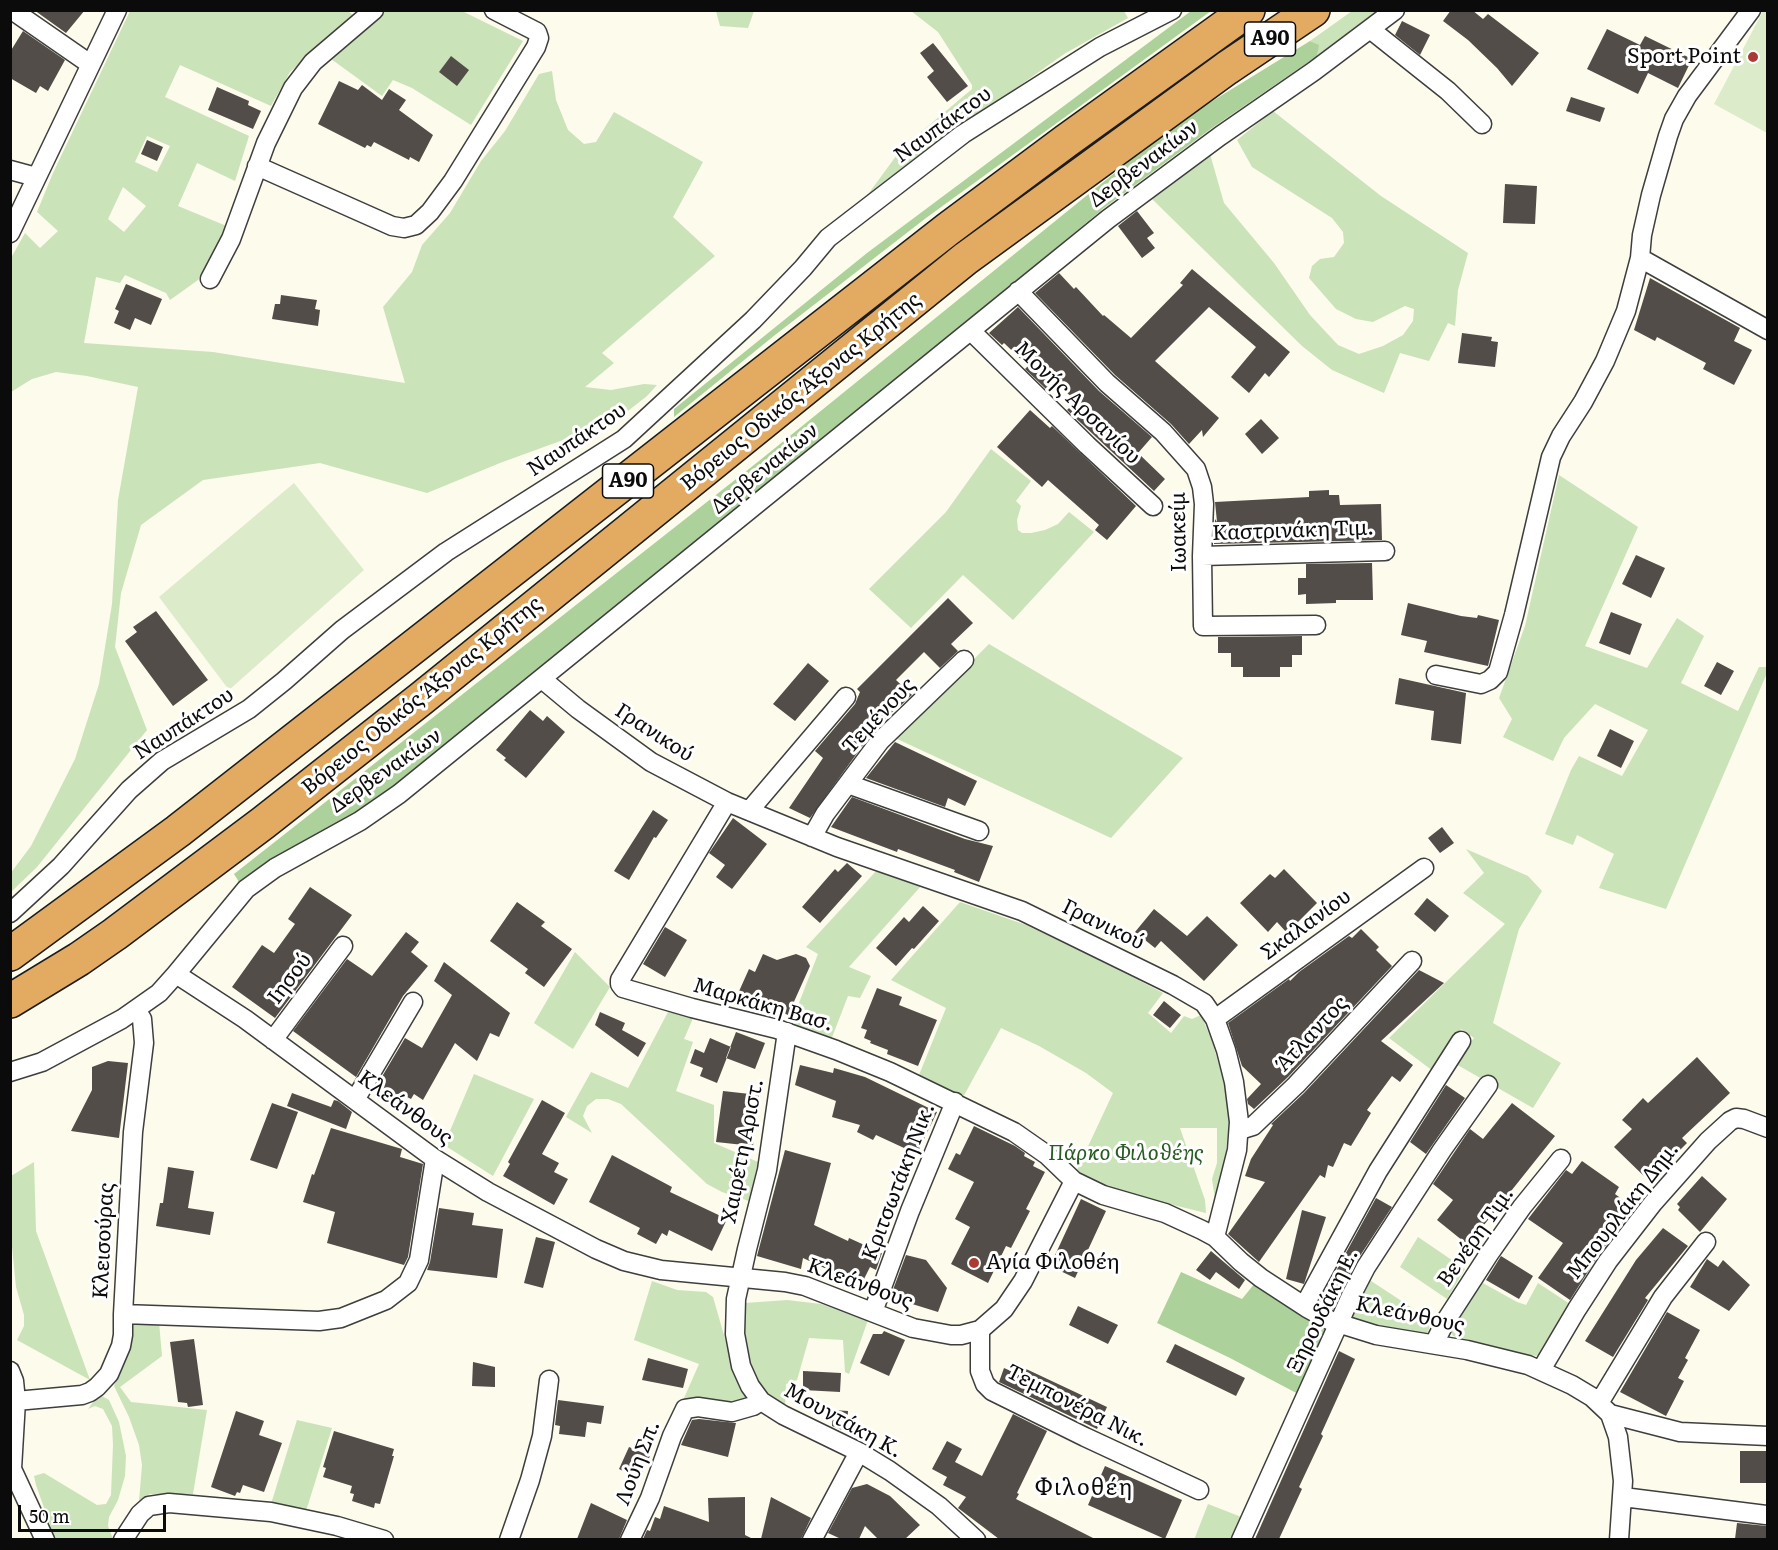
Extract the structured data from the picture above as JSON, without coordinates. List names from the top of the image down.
{
  "streets": {
    "highway": ["Α90", "Βόρειος Οδικός Άξονας Κρήτης"],
    "street": [
      "Ναυπάκτου",
      "Δερβενακίων",
      "Μονής Αρσανίου",
      "Καστρινάκη Τιμ.",
      "Ιωακείμ",
      "Τεμένους",
      "Γρανικού",
      "Σκαλανίου",
      "Ιησού",
      "Μαρκάκη Βασ.",
      "Άτλαντος",
      "Κλεάνθους",
      "Χαιρέτη Αριστ.",
      "Κριτσωτάκη Νικ.",
      "Μπουρλάκη Δημ.",
      "Βενέρη Τιμ.",
      "Κλεισούρας",
      "Ξηρουδάκη Ε.",
      "Τεμπονέρα Νικ.",
      "Μουντάκη Κ.",
      "Λούη Σπ."
    ]
  },
  "crossings": [
    ["Δερβενακίων", "Μονής Αρσανίου"],
    ["Δερβενακίων", "Ιωακείμ"],
    ["Δερβενακίων", "Γρανικού"],
    ["Δερβενακίων", "Κλεάνθους"],
    ["Καστρινάκη Τιμ.", "Ιωακείμ"],
    ["Τεμένους", "Γρανικού"],
    ["Γρανικού", "Σκαλανίου"],
    ["Γρανικού", "Μαρκάκη Βασ."],
    ["Γρανικού", "Άτλαντος"],
    ["Γρανικού", "Κλεάνθους"],
    ["Ιησού", "Κλεάνθους"],
    ["Μαρκάκη Βασ.", "Κλεάνθους"],
    ["Μαρκάκη Βασ.", "Χαιρέτη Αριστ."],
    ["Μαρκάκη Βασ.", "Κριτσωτάκη Νικ."],
    ["Κλεάνθους", "Χαιρέτη Αριστ."],
    ["Κλεάνθους", "Κριτσωτάκη Νικ."],
    ["Κλεάνθους", "Μπουρλάκη Δημ."],
    ["Κλεάνθους", "Βενέρη Τιμ."],
    ["Κλεάνθους", "Ξηρουδάκη Ε."],
    ["Κλεάνθους", "Τεμπονέρα Νικ."],
    ["Κλεάνθους", "Μουντάκη Κ."],
    ["Χαιρέτη Αριστ.", "Μουντάκη Κ."],
    ["Μουντάκη Κ.", "Λούη Σπ."]
  ],
  "districts": ["Φιλοθέη"],
  "parks": ["Πάρκο Φιλοθέης"],
  "places": ["Sport Point", "Αγία Φιλοθέη"],
  "scale_bar": "50 m"
}
